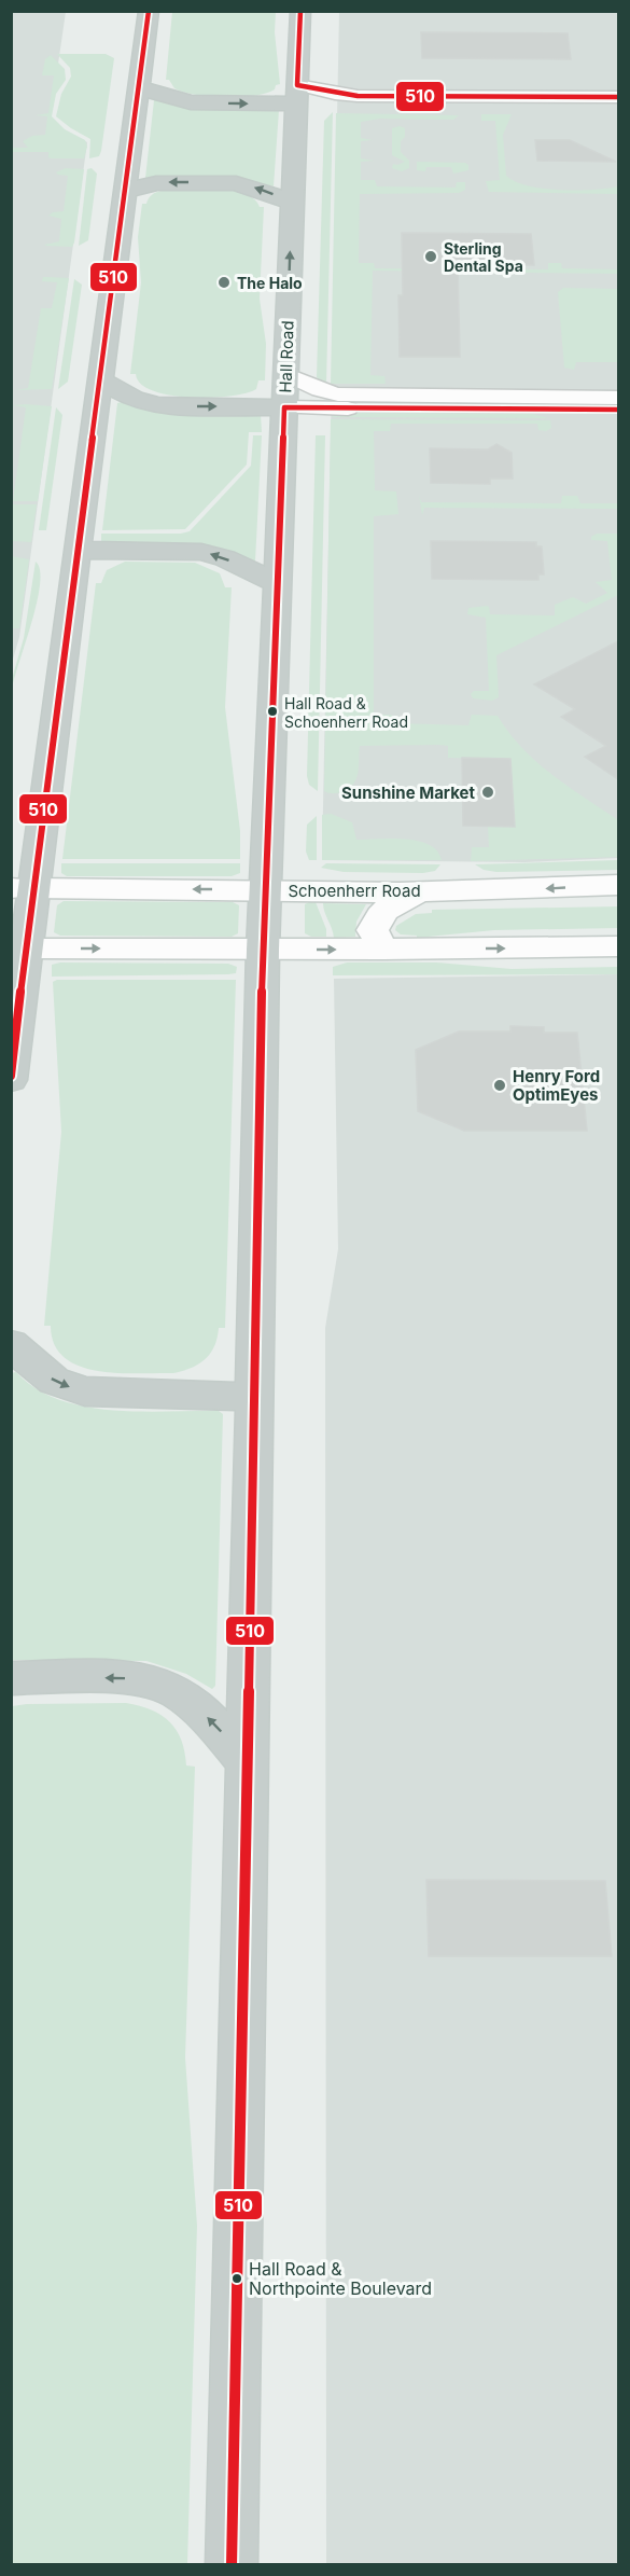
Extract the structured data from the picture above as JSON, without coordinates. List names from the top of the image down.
{
  "streets": {
    "highway": ["Hall Road"],
    "main road": ["Schoenherr Road"]
  },
  "crossings": [
    ["Hall Road", "Schoenherr Road"]
  ],
  "places": [
    "Sterling Dental Spa",
    "The Halo",
    "Hall Road & Schoenherr Road",
    "Sunshine Market",
    "Henry Ford OptimEyes",
    "Hall Road & Northpointe Boulevard"
  ],
  "lines": ["transit line 510"]
}
